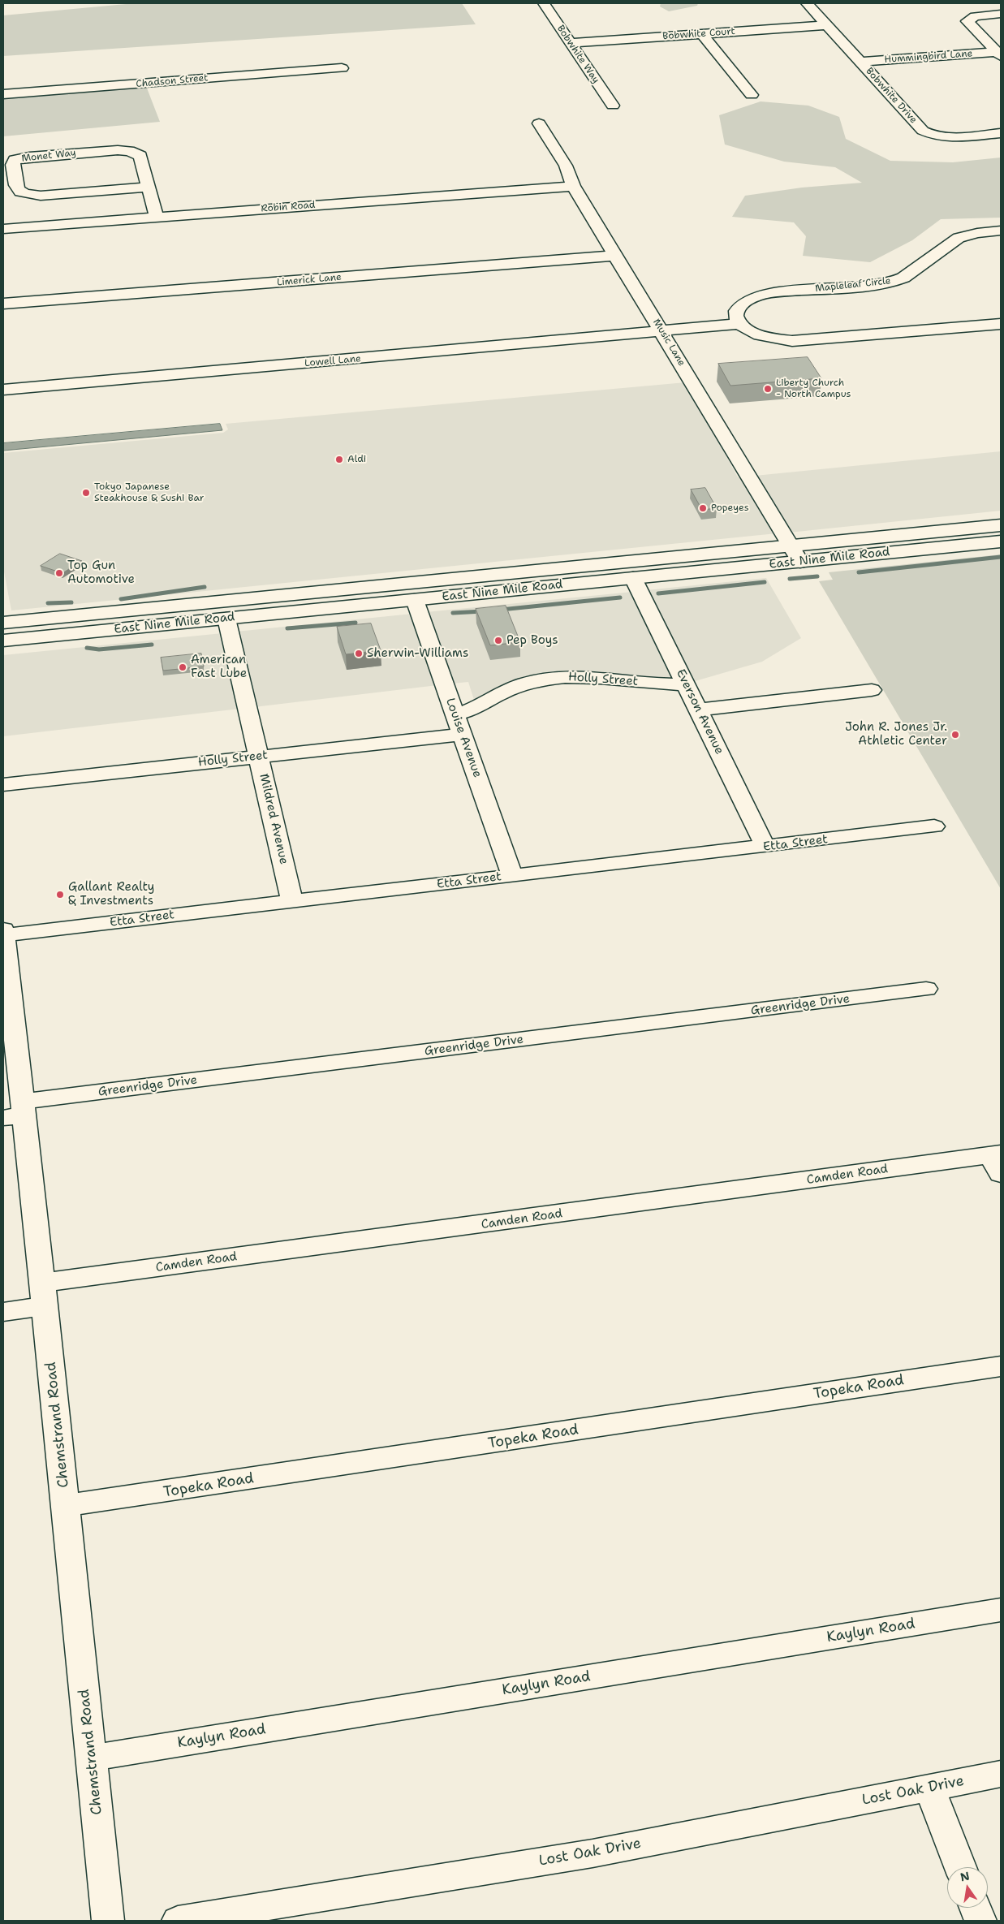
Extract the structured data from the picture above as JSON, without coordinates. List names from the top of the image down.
{
  "streets": {
    "street": [
      "Bobwhite Court",
      "Bobwhite Way",
      "Hummingbird Lane",
      "Chadson Street",
      "Bobwhite Drive",
      "Monet Way",
      "Robin Road",
      "Limerick Lane",
      "Mapleleaf Circle",
      "Music Lane",
      "Lowell Lane",
      "East Nine Mile Road",
      "Holly Street",
      "Everson Avenue",
      "Louise Avenue",
      "Mildred Avenue",
      "Etta Street",
      "Greenridge Drive",
      "Camden Road",
      "Topeka Road",
      "Chemstrand Road",
      "Kaylyn Road",
      "Lost Oak Drive"
    ]
  },
  "crossings": [
    ["Bobwhite Court", "Bobwhite Way"],
    ["Bobwhite Court", "Bobwhite Drive"],
    ["Hummingbird Lane", "Bobwhite Drive"],
    ["Monet Way", "Robin Road"],
    ["Robin Road", "Music Lane"],
    ["Limerick Lane", "Music Lane"],
    ["Music Lane", "Lowell Lane"],
    ["Music Lane", "East Nine Mile Road"],
    ["East Nine Mile Road", "Everson Avenue"],
    ["East Nine Mile Road", "Louise Avenue"],
    ["East Nine Mile Road", "Mildred Avenue"],
    ["Holly Street", "Everson Avenue"],
    ["Holly Street", "Louise Avenue"],
    ["Holly Street", "Mildred Avenue"],
    ["Everson Avenue", "Etta Street"],
    ["Louise Avenue", "Etta Street"],
    ["Mildred Avenue", "Etta Street"],
    ["Etta Street", "Chemstrand Road"],
    ["Greenridge Drive", "Chemstrand Road"],
    ["Camden Road", "Chemstrand Road"],
    ["Topeka Road", "Chemstrand Road"],
    ["Chemstrand Road", "Kaylyn Road"]
  ],
  "places": [
    "Liberty Church - North Campus",
    "Aldi",
    "Tokyo Japanese Steakhouse & Sushi Bar",
    "Popeyes",
    "Top Gun Automotive",
    "Pep Boys",
    "Sherwin-Williams",
    "American Fast Lube",
    "John R. Jones Jr. Athletic Center",
    "Gallant Realty & Investments"
  ],
  "north": "top"
}
